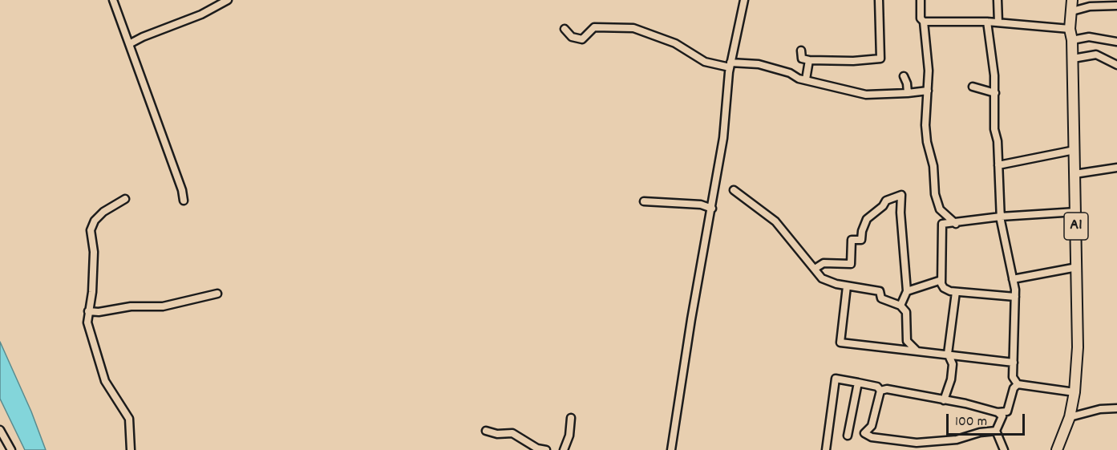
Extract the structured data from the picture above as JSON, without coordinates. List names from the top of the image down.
{
  "streets": {
    "highway": ["A1"]
  },
  "scale_bar": "100 m"
}
